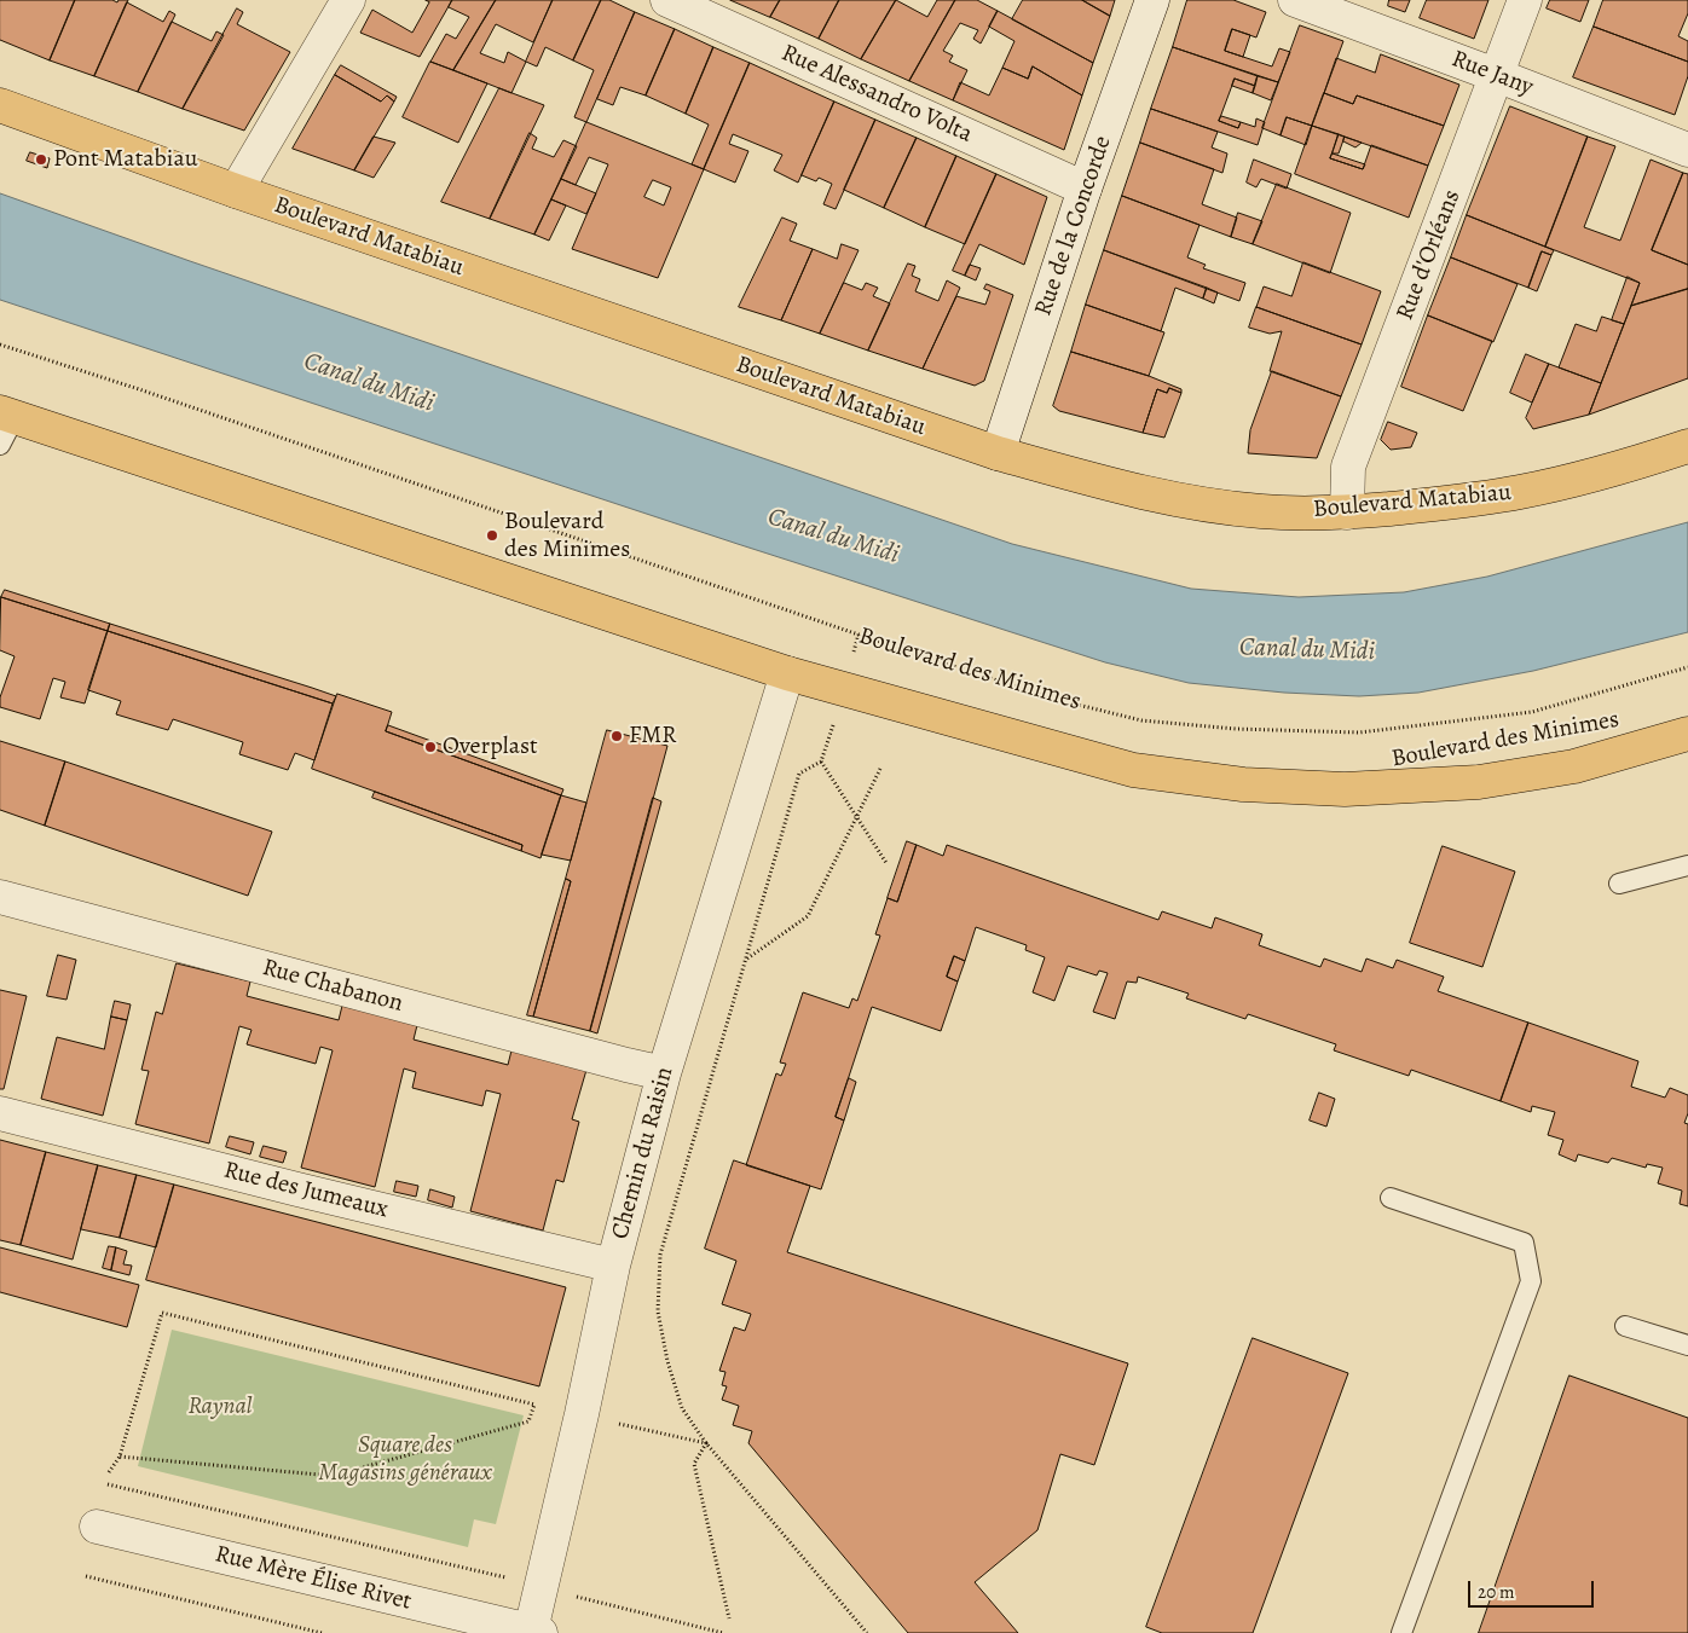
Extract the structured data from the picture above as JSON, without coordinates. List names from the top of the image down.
{
  "streets": {
    "main road": ["Boulevard Matabiau", "Boulevard des Minimes"],
    "street": [
      "Rue Jany",
      "Rue Alessandro Volta",
      "Rue de la Concorde",
      "Rue d'Orléans",
      "Rue Chabanon",
      "Chemin du Raisin",
      "Rue des Jumeaux",
      "Rue Mère Élise Rivet"
    ]
  },
  "crossings": [
    ["Rue Jany", "Rue d'Orléans"],
    ["Rue Alessandro Volta", "Rue de la Concorde"],
    ["Rue de la Concorde", "Boulevard Matabiau"],
    ["Boulevard Matabiau", "Rue d'Orléans"],
    ["Boulevard des Minimes", "Chemin du Raisin"],
    ["Rue Chabanon", "Chemin du Raisin"],
    ["Chemin du Raisin", "Rue des Jumeaux"],
    ["Chemin du Raisin", "Rue Mère Élise Rivet"]
  ],
  "water": ["Canal du Midi"],
  "parks": ["Raynal", "Square des Magasins généraux"],
  "places": [
    "Pont Matabiau",
    "Boulevard des Minimes",
    "FMR",
    "Overplast"
  ],
  "scale_bar": "20 m"
}
